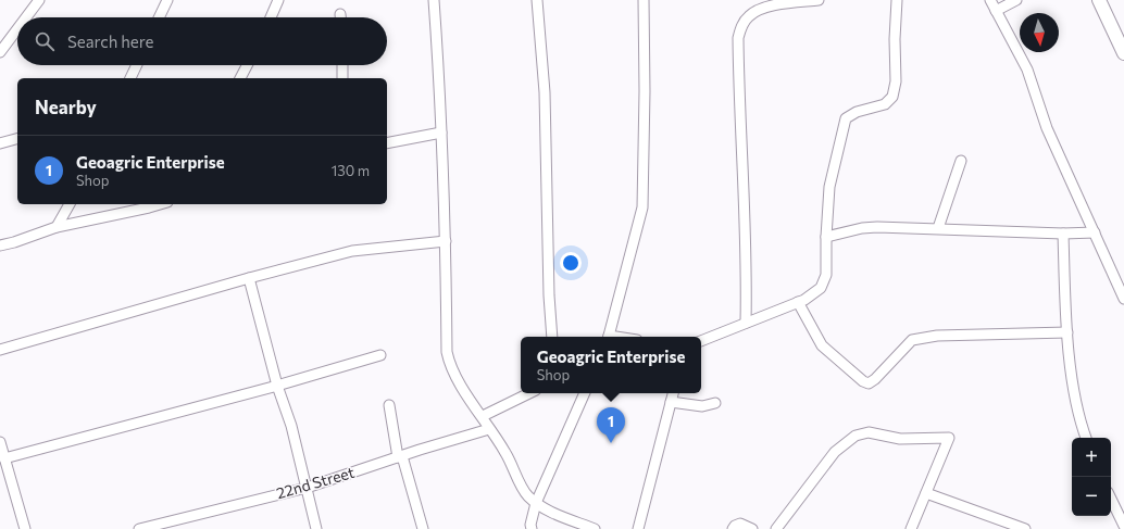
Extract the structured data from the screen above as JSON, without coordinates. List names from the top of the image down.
{
  "streets": {
    "street": ["22nd Street"]
  },
  "north": "bottom",
  "page": {
    "search": "Search here",
    "heading": "Nearby",
    "list": [
      {
        "mark": "1",
        "name": "Geoagric Enterprise",
        "note": "Shop",
        "value": "130 m"
      }
    ],
    "popup": ["Geoagric Enterprise", "Shop"],
    "pins": "1",
    "map_buttons": ["+", "−"]
  }
}
